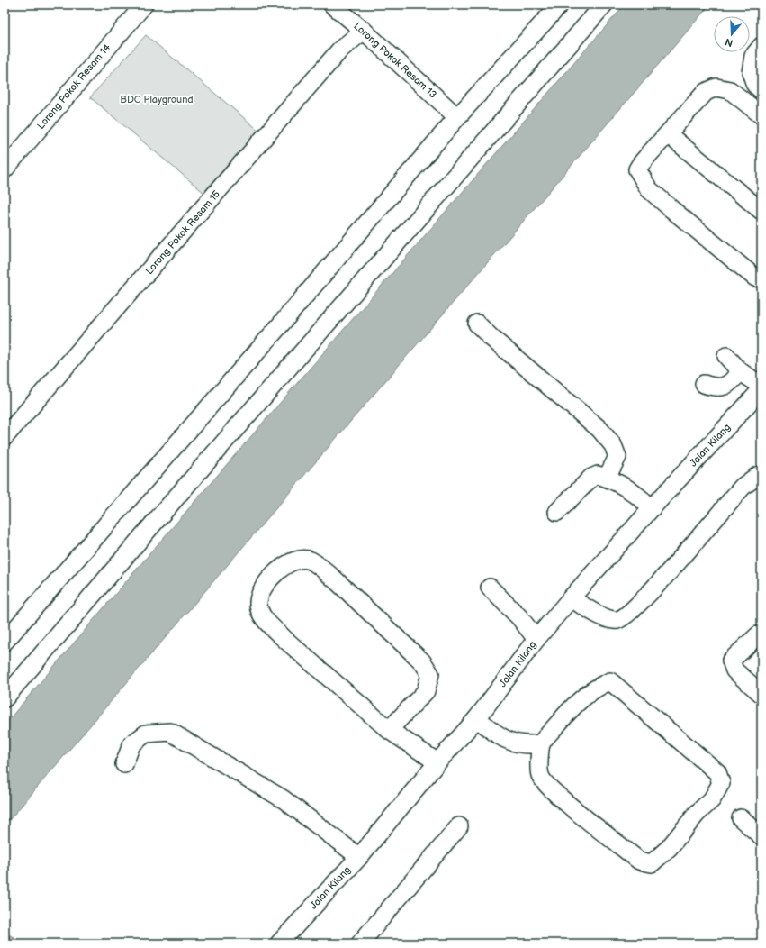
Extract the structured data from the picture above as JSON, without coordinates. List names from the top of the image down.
{
  "streets": {
    "street": [
      "Lorong Pokok Resam 13",
      "Lorong Pokok Resam 14",
      "Lorong Pokok Resam 15",
      "Jalan Kilang"
    ]
  },
  "crossings": [
    ["Lorong Pokok Resam 13", "Lorong Pokok Resam 15"]
  ],
  "parks": ["BDC Playground"],
  "north": "bottom"
}
